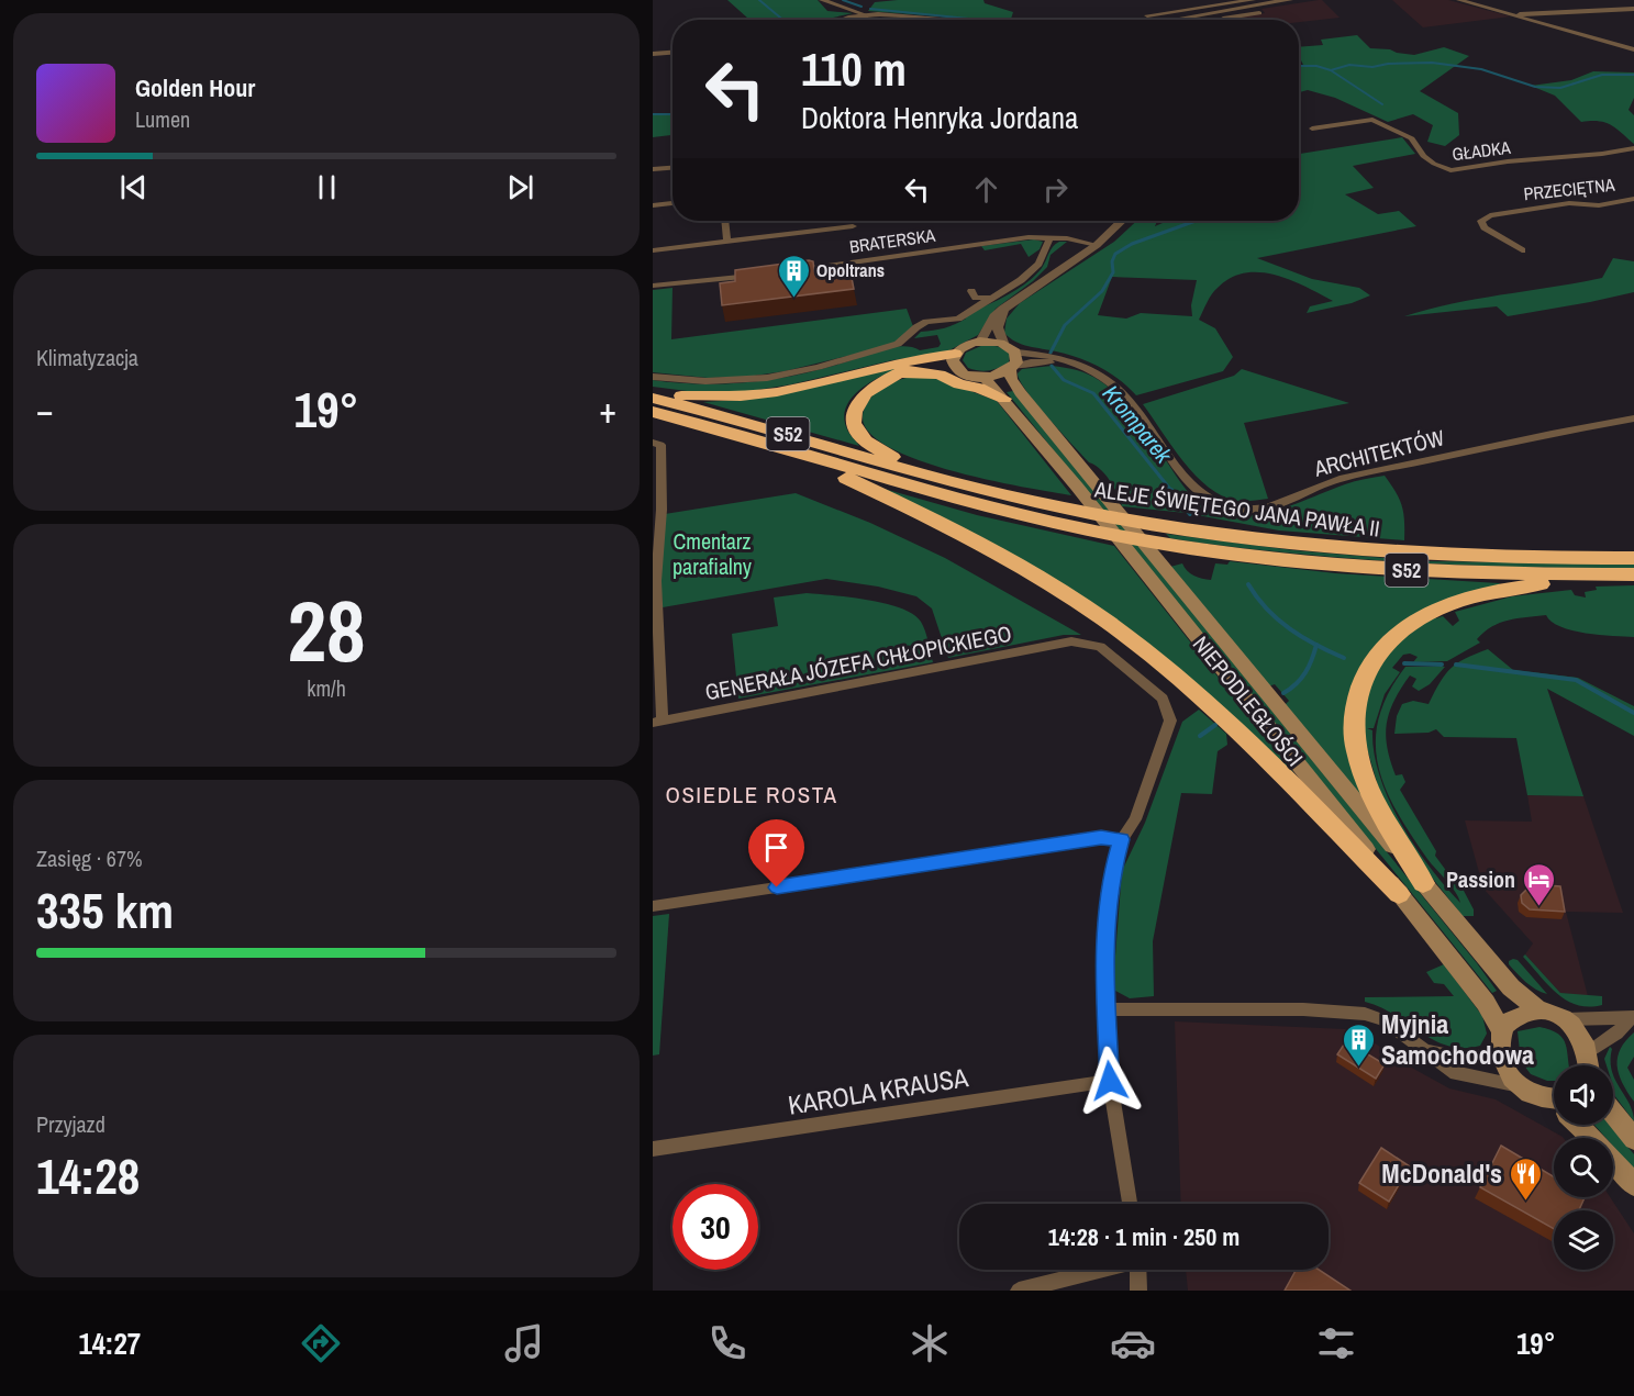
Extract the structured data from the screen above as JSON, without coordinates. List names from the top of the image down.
{
  "streets": {
    "highway": ["S52", "ALEJE ŚWIĘTEGO JANA PAWŁA II"],
    "main road": ["NIEPODLEGŁOŚCI"],
    "street": [
      "GŁADKA",
      "PRZECIĘTNA",
      "BRATERSKA",
      "ARCHITEKTÓW",
      "GENERAŁA JÓZEFA CHŁOPICKIEGO",
      "KAROLA KRAUSA"
    ]
  },
  "crossings": [
    ["S52", "ALEJE ŚWIĘTEGO JANA PAWŁA II"],
    ["ARCHITEKTÓW", "NIEPODLEGŁOŚCI"]
  ],
  "districts": ["OSIEDLE ROSTA"],
  "water": ["Kromparek"],
  "parks": ["Cmentarz parafialny"],
  "places": {
    "building": ["Opoltrans", "Myjnia Samochodowa"],
    "hotel": ["Passion"],
    "restaurant": ["McDonald's"]
  },
  "page": {
    "turn": ["110 m", "Doktora Henryka Jordana"],
    "song": ["Golden Hour", "Lumen"],
    "tile": [
      "Klimatyzacja",
      ["28", "km/h"],
      ["Zasięg · 67%", "335 km"],
      ["Przyjazd", "14:28"]
    ],
    "heat": ["−", "19°", "+"],
    "limit": "30",
    "trip": "14:28 · 1 min · 250 m",
    "tabs": ["14:27", "19°"]
  }
}
